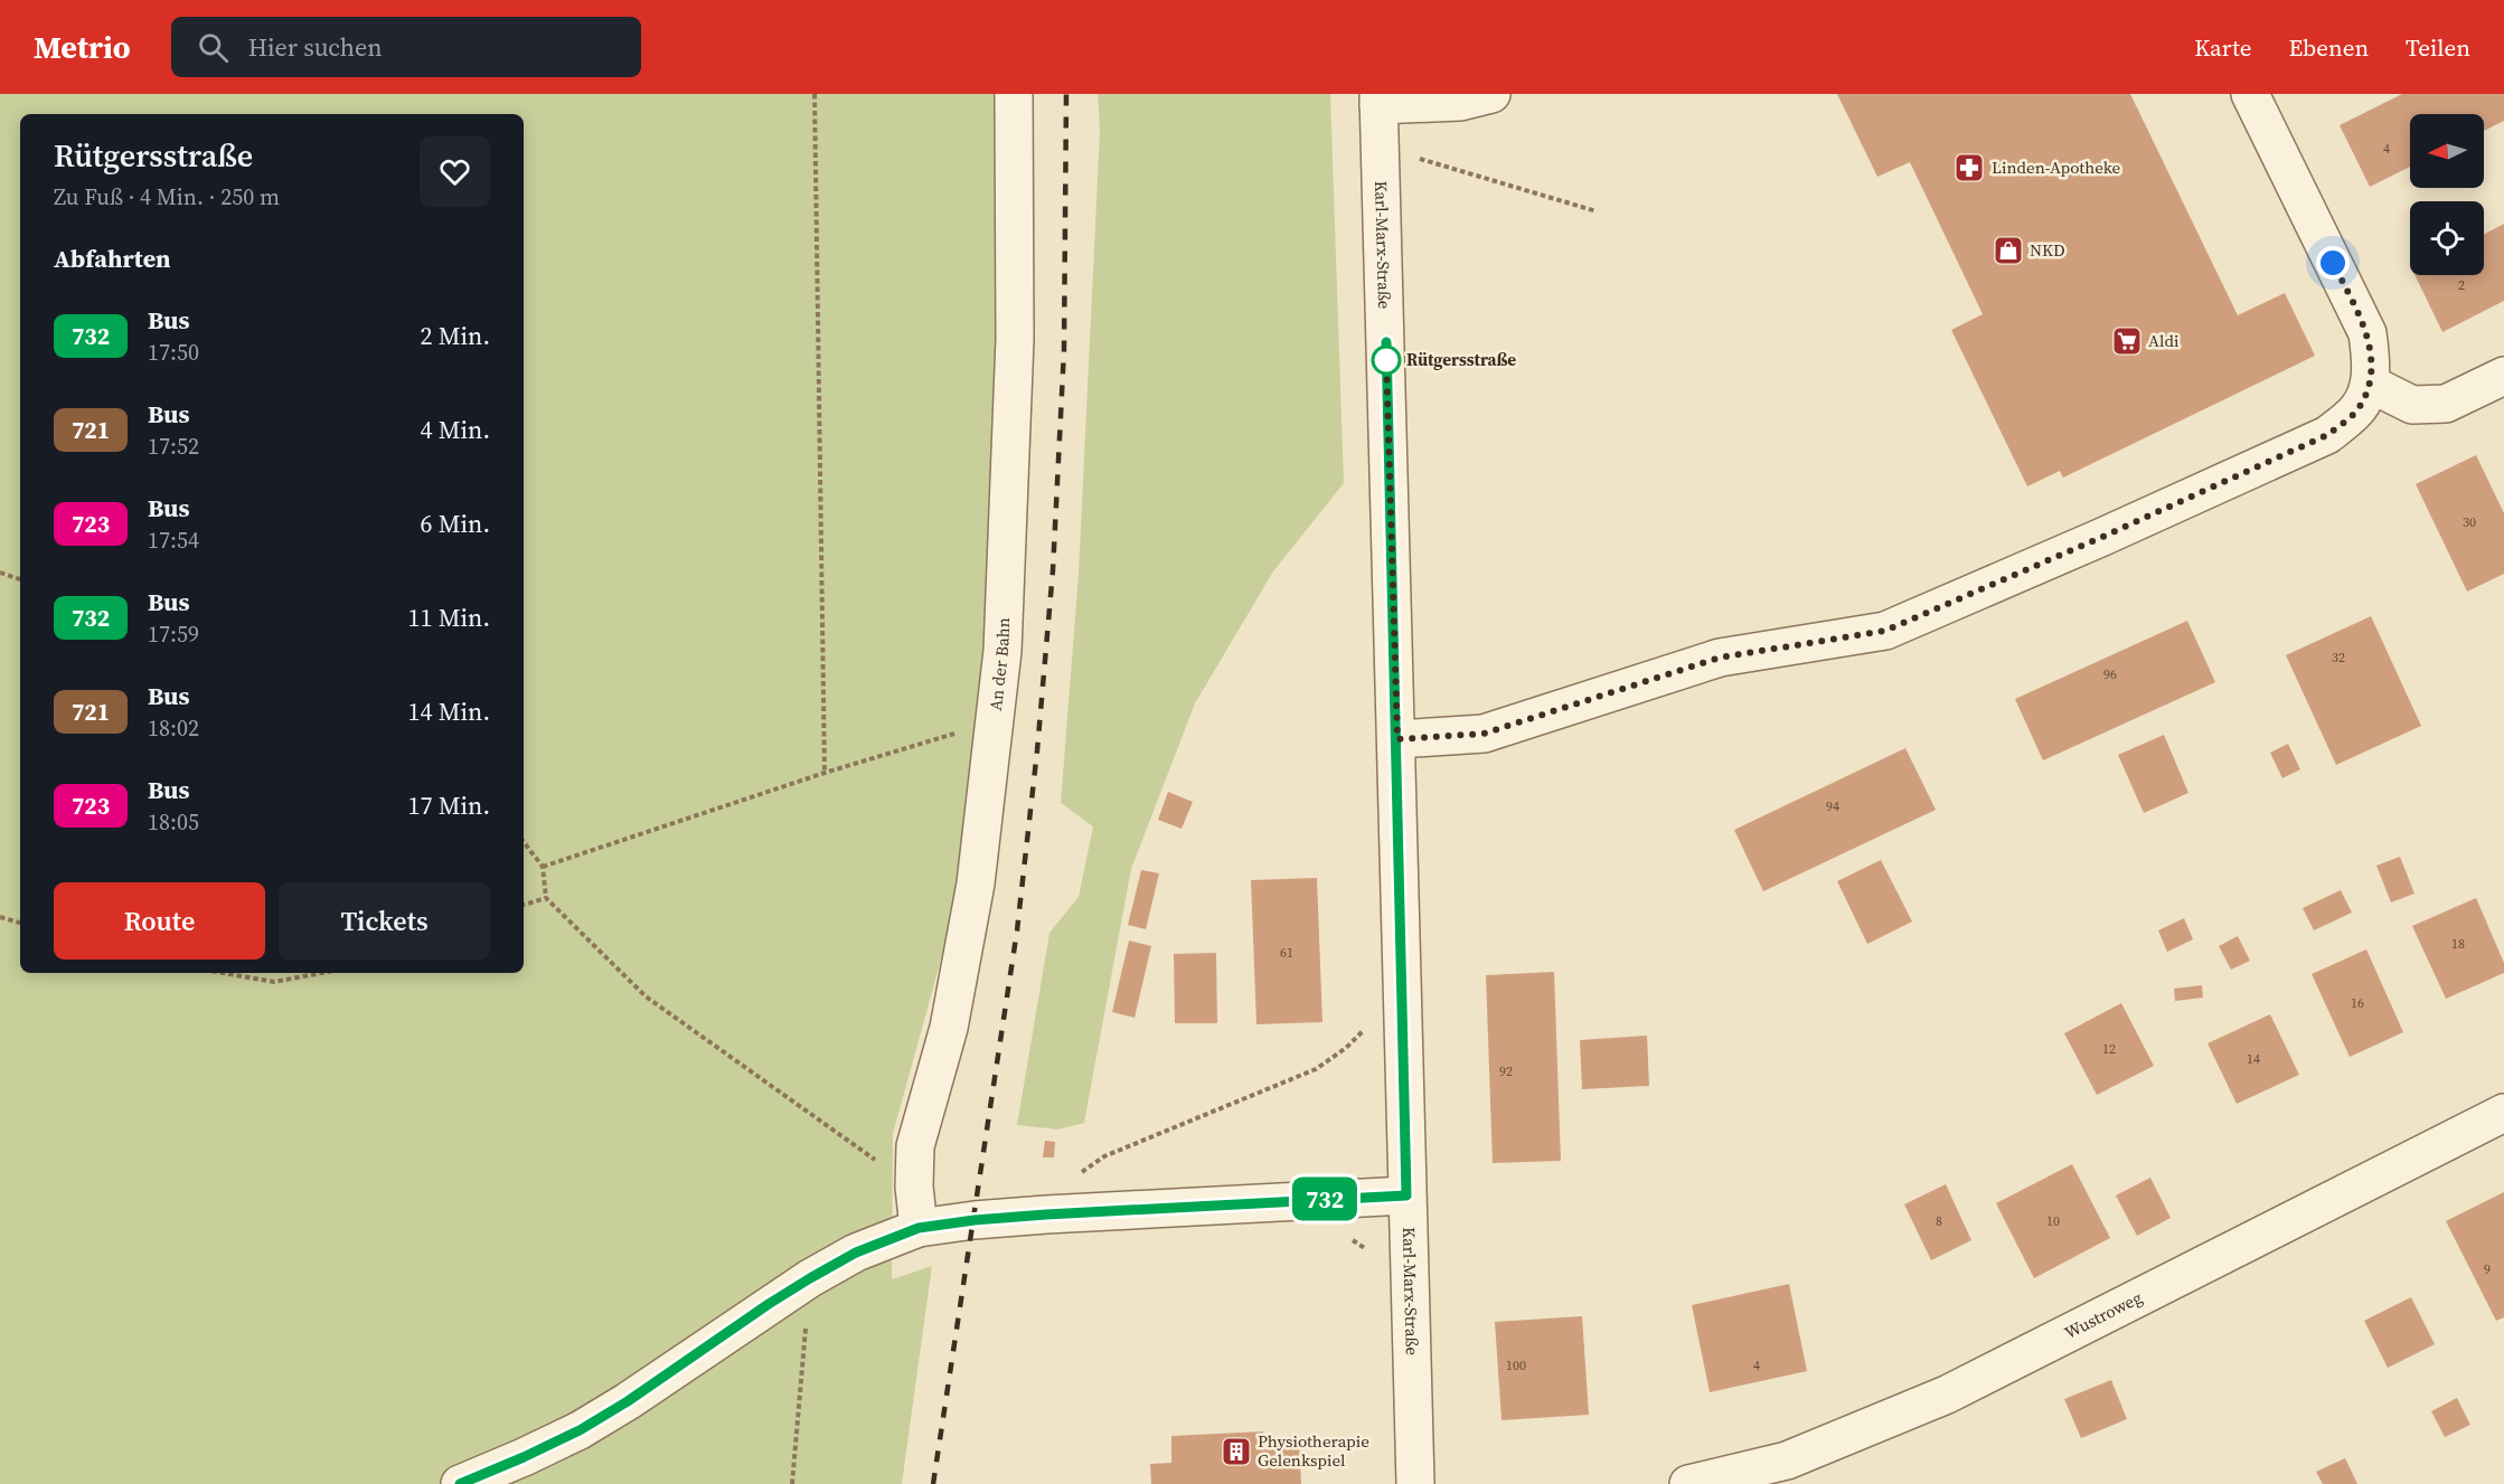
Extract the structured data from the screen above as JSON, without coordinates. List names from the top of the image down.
{
  "streets": {
    "street": ["Karl-Marx-Straße", "An der Bahn", "Wustroweg"]
  },
  "places": {
    "pharmacy": ["Linden-Apotheke"],
    "shop": ["NKD"],
    "supermarket": ["Aldi"],
    "other": ["Rütgersstraße"],
    "building": ["Physiotherapie Gelenkspiel"]
  },
  "lines": ["bus line 732"],
  "house_numbers": [
    "4",
    "2",
    "30",
    "32",
    "96",
    "94",
    "18",
    "61",
    "16",
    "12",
    "14",
    "92",
    "8",
    "10",
    "9",
    "100",
    "4"
  ],
  "north": "left",
  "page": {
    "header": "Metrio",
    "search": "Hier suchen",
    "nav": ["Karte", "Ebenen", "Teilen"],
    "on_map": "732",
    "heading": [
      ["Rütgersstraße", "Zu Fuß · 4 Min. · 250 m"],
      "Abfahrten"
    ],
    "list": [
      {
        "mark": "732",
        "name": "Bus",
        "note": "17:50",
        "value": "2 Min."
      },
      {
        "mark": "721",
        "name": "Bus",
        "note": "17:52",
        "value": "4 Min."
      },
      {
        "mark": "723",
        "name": "Bus",
        "note": "17:54",
        "value": "6 Min."
      },
      {
        "mark": "732",
        "name": "Bus",
        "note": "17:59",
        "value": "11 Min."
      },
      {
        "mark": "721",
        "name": "Bus",
        "note": "18:02",
        "value": "14 Min."
      },
      {
        "mark": "723",
        "name": "Bus",
        "note": "18:05",
        "value": "17 Min."
      }
    ],
    "buttons": ["Route", "Tickets"]
  }
}
